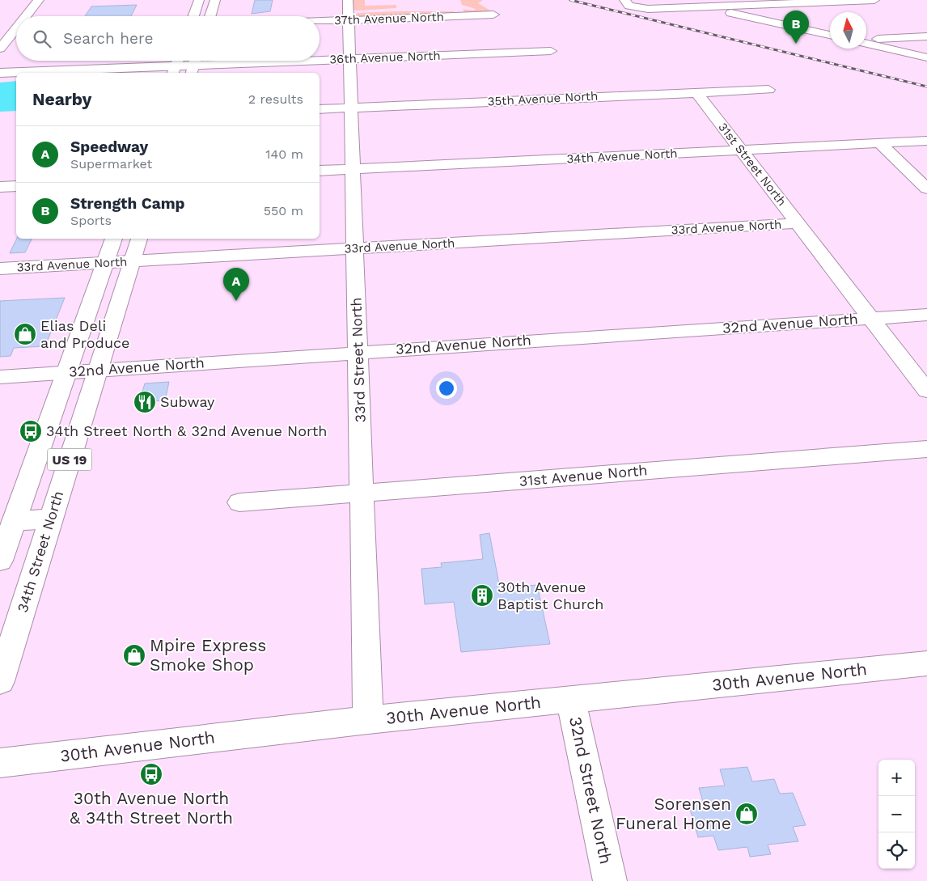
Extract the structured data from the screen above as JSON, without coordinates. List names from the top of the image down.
{
  "streets": {
    "main road": [
      "37th Avenue North",
      "36th Avenue North",
      "35th Avenue North",
      "34th Avenue North",
      "31st Street North",
      "33rd Avenue North",
      "32nd Avenue North",
      "33rd Street North",
      "US 19",
      "31st Avenue North",
      "34th Street North",
      "30th Avenue North",
      "32nd Street North"
    ]
  },
  "crossings": [
    ["37th Avenue North", "33rd Street North"],
    ["36th Avenue North", "33rd Street North"],
    ["35th Avenue North", "31st Street North"],
    ["35th Avenue North", "33rd Street North"],
    ["34th Avenue North", "31st Street North"],
    ["34th Avenue North", "33rd Street North"],
    ["31st Street North", "33rd Avenue North"],
    ["31st Street North", "32nd Avenue North"],
    ["33rd Avenue North", "33rd Street North"],
    ["33rd Avenue North", "US 19"],
    ["33rd Avenue North", "34th Street North"],
    ["32nd Avenue North", "33rd Street North"],
    ["32nd Avenue North", "US 19"],
    ["32nd Avenue North", "34th Street North"],
    ["33rd Street North", "31st Avenue North"],
    ["33rd Street North", "30th Avenue North"],
    ["30th Avenue North", "32nd Street North"]
  ],
  "places": {
    "shop": ["Elias Deli and Produce", "Mpire Express Smoke Shop", "Sorensen Funeral Home"],
    "restaurant": ["Subway"],
    "bus stop": ["34th Street North & 32nd Avenue North", "30th Avenue North & 34th Street North"],
    "building": ["30th Avenue Baptist Church"]
  },
  "north": "top",
  "page": {
    "pins": ["B", "A"],
    "search": "Search here",
    "heading": ["Nearby", "2 results"],
    "list": [
      {
        "mark": "A",
        "name": "Speedway",
        "note": "Supermarket",
        "value": "140 m"
      },
      {
        "mark": "B",
        "name": "Strength Camp",
        "note": "Sports",
        "value": "550 m"
      }
    ],
    "map_buttons": ["+", "−"]
  }
}
